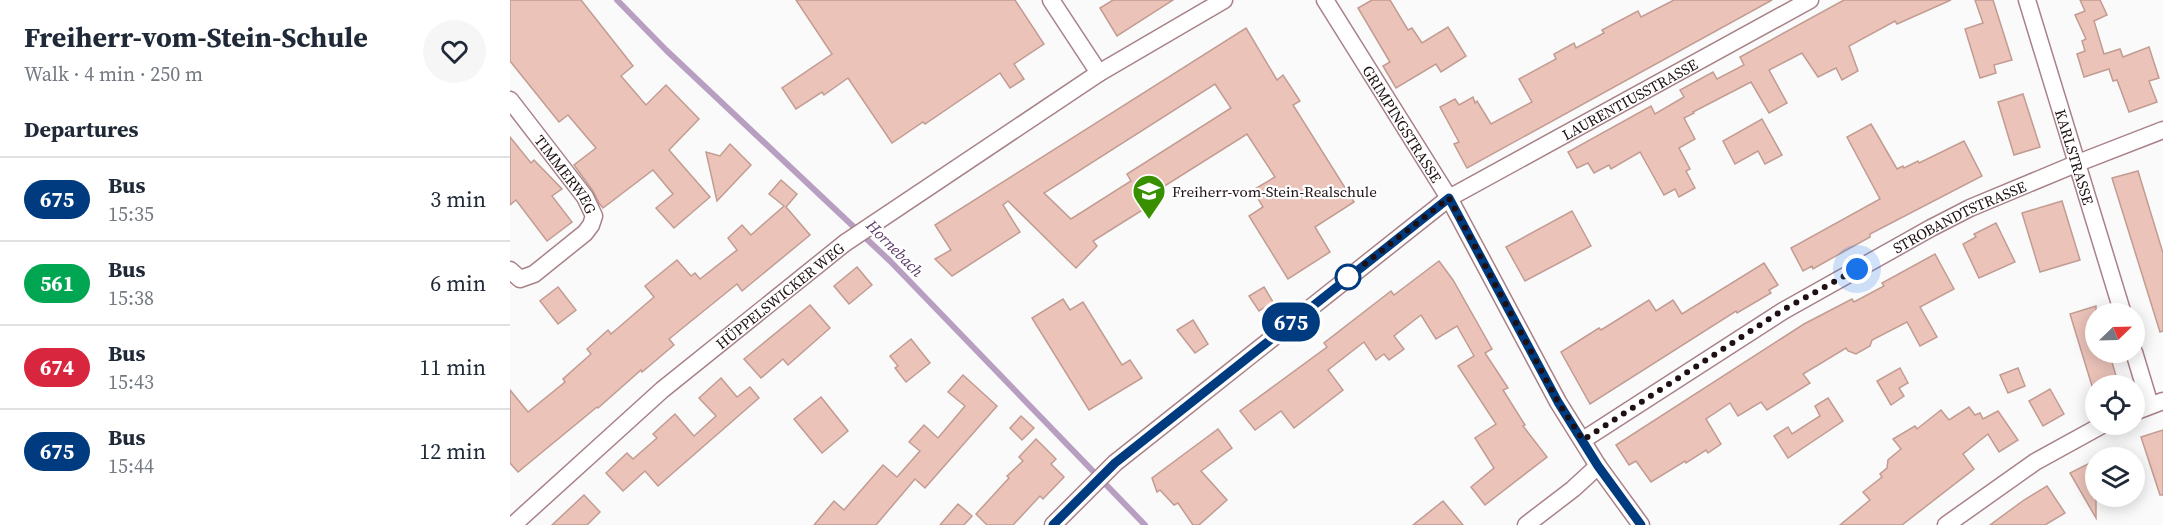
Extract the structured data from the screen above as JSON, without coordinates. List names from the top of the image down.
{
  "streets": {
    "street": [
      "LAURENTIUSSTRASSE",
      "GRIMPINGSTRASSE",
      "KARLSTRASSE",
      "TIMMERWEG",
      "STROBANDTSTRASSE",
      "HÜPPELSWICKER WEG"
    ]
  },
  "crossings": [
    ["LAURENTIUSSTRASSE", "GRIMPINGSTRASSE"],
    ["GRIMPINGSTRASSE", "STROBANDTSTRASSE"],
    ["KARLSTRASSE", "STROBANDTSTRASSE"]
  ],
  "water": ["Hornebach"],
  "places": {
    "school or university": ["Freiherr-vom-Stein-Realschule"]
  },
  "lines": ["bus line 675"],
  "north": "top right",
  "page": {
    "heading": [
      ["Freiherr-vom-Stein-Schule", "Walk · 4 min · 250 m"],
      "Departures"
    ],
    "on_map": "675",
    "list": [
      {
        "mark": "675",
        "name": "Bus",
        "note": "15:35",
        "value": "3 min"
      },
      {
        "mark": "561",
        "name": "Bus",
        "note": "15:38",
        "value": "6 min"
      },
      {
        "mark": "674",
        "name": "Bus",
        "note": "15:43",
        "value": "11 min"
      },
      {
        "mark": "675",
        "name": "Bus",
        "note": "15:44",
        "value": "12 min"
      }
    ]
  }
}
